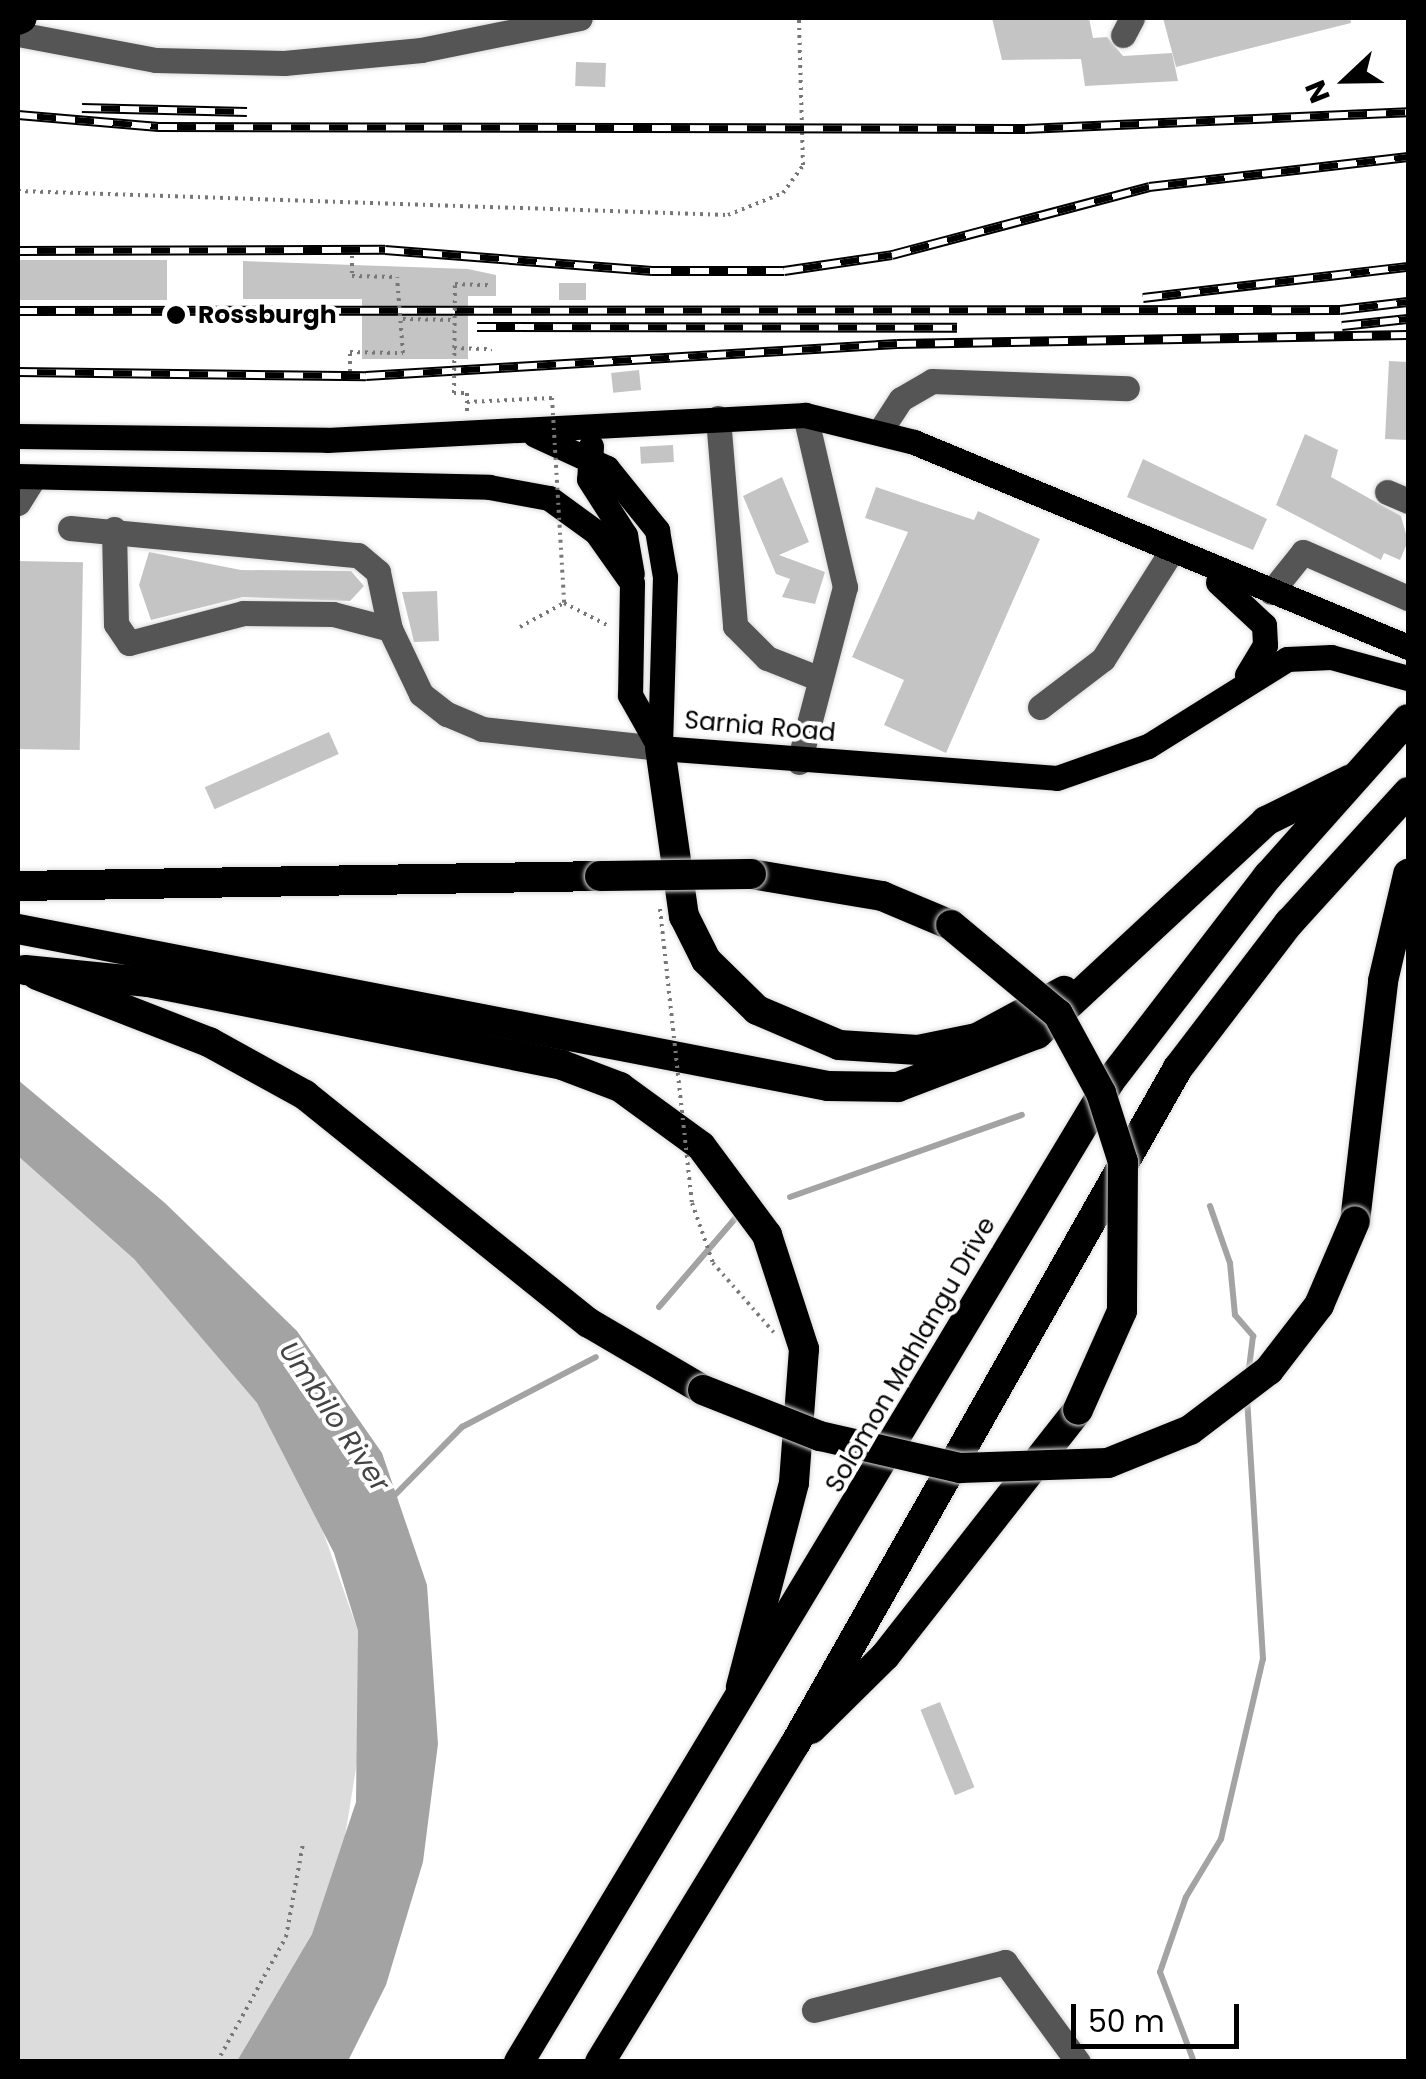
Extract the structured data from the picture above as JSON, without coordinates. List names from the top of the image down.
{
  "streets": {
    "highway": ["Solomon Mahlangu Drive"],
    "main road": ["Sarnia Road"]
  },
  "water": ["Umbilo River"],
  "places": ["Rossburgh"],
  "scale_bar": "50 m",
  "north": "left"
}
